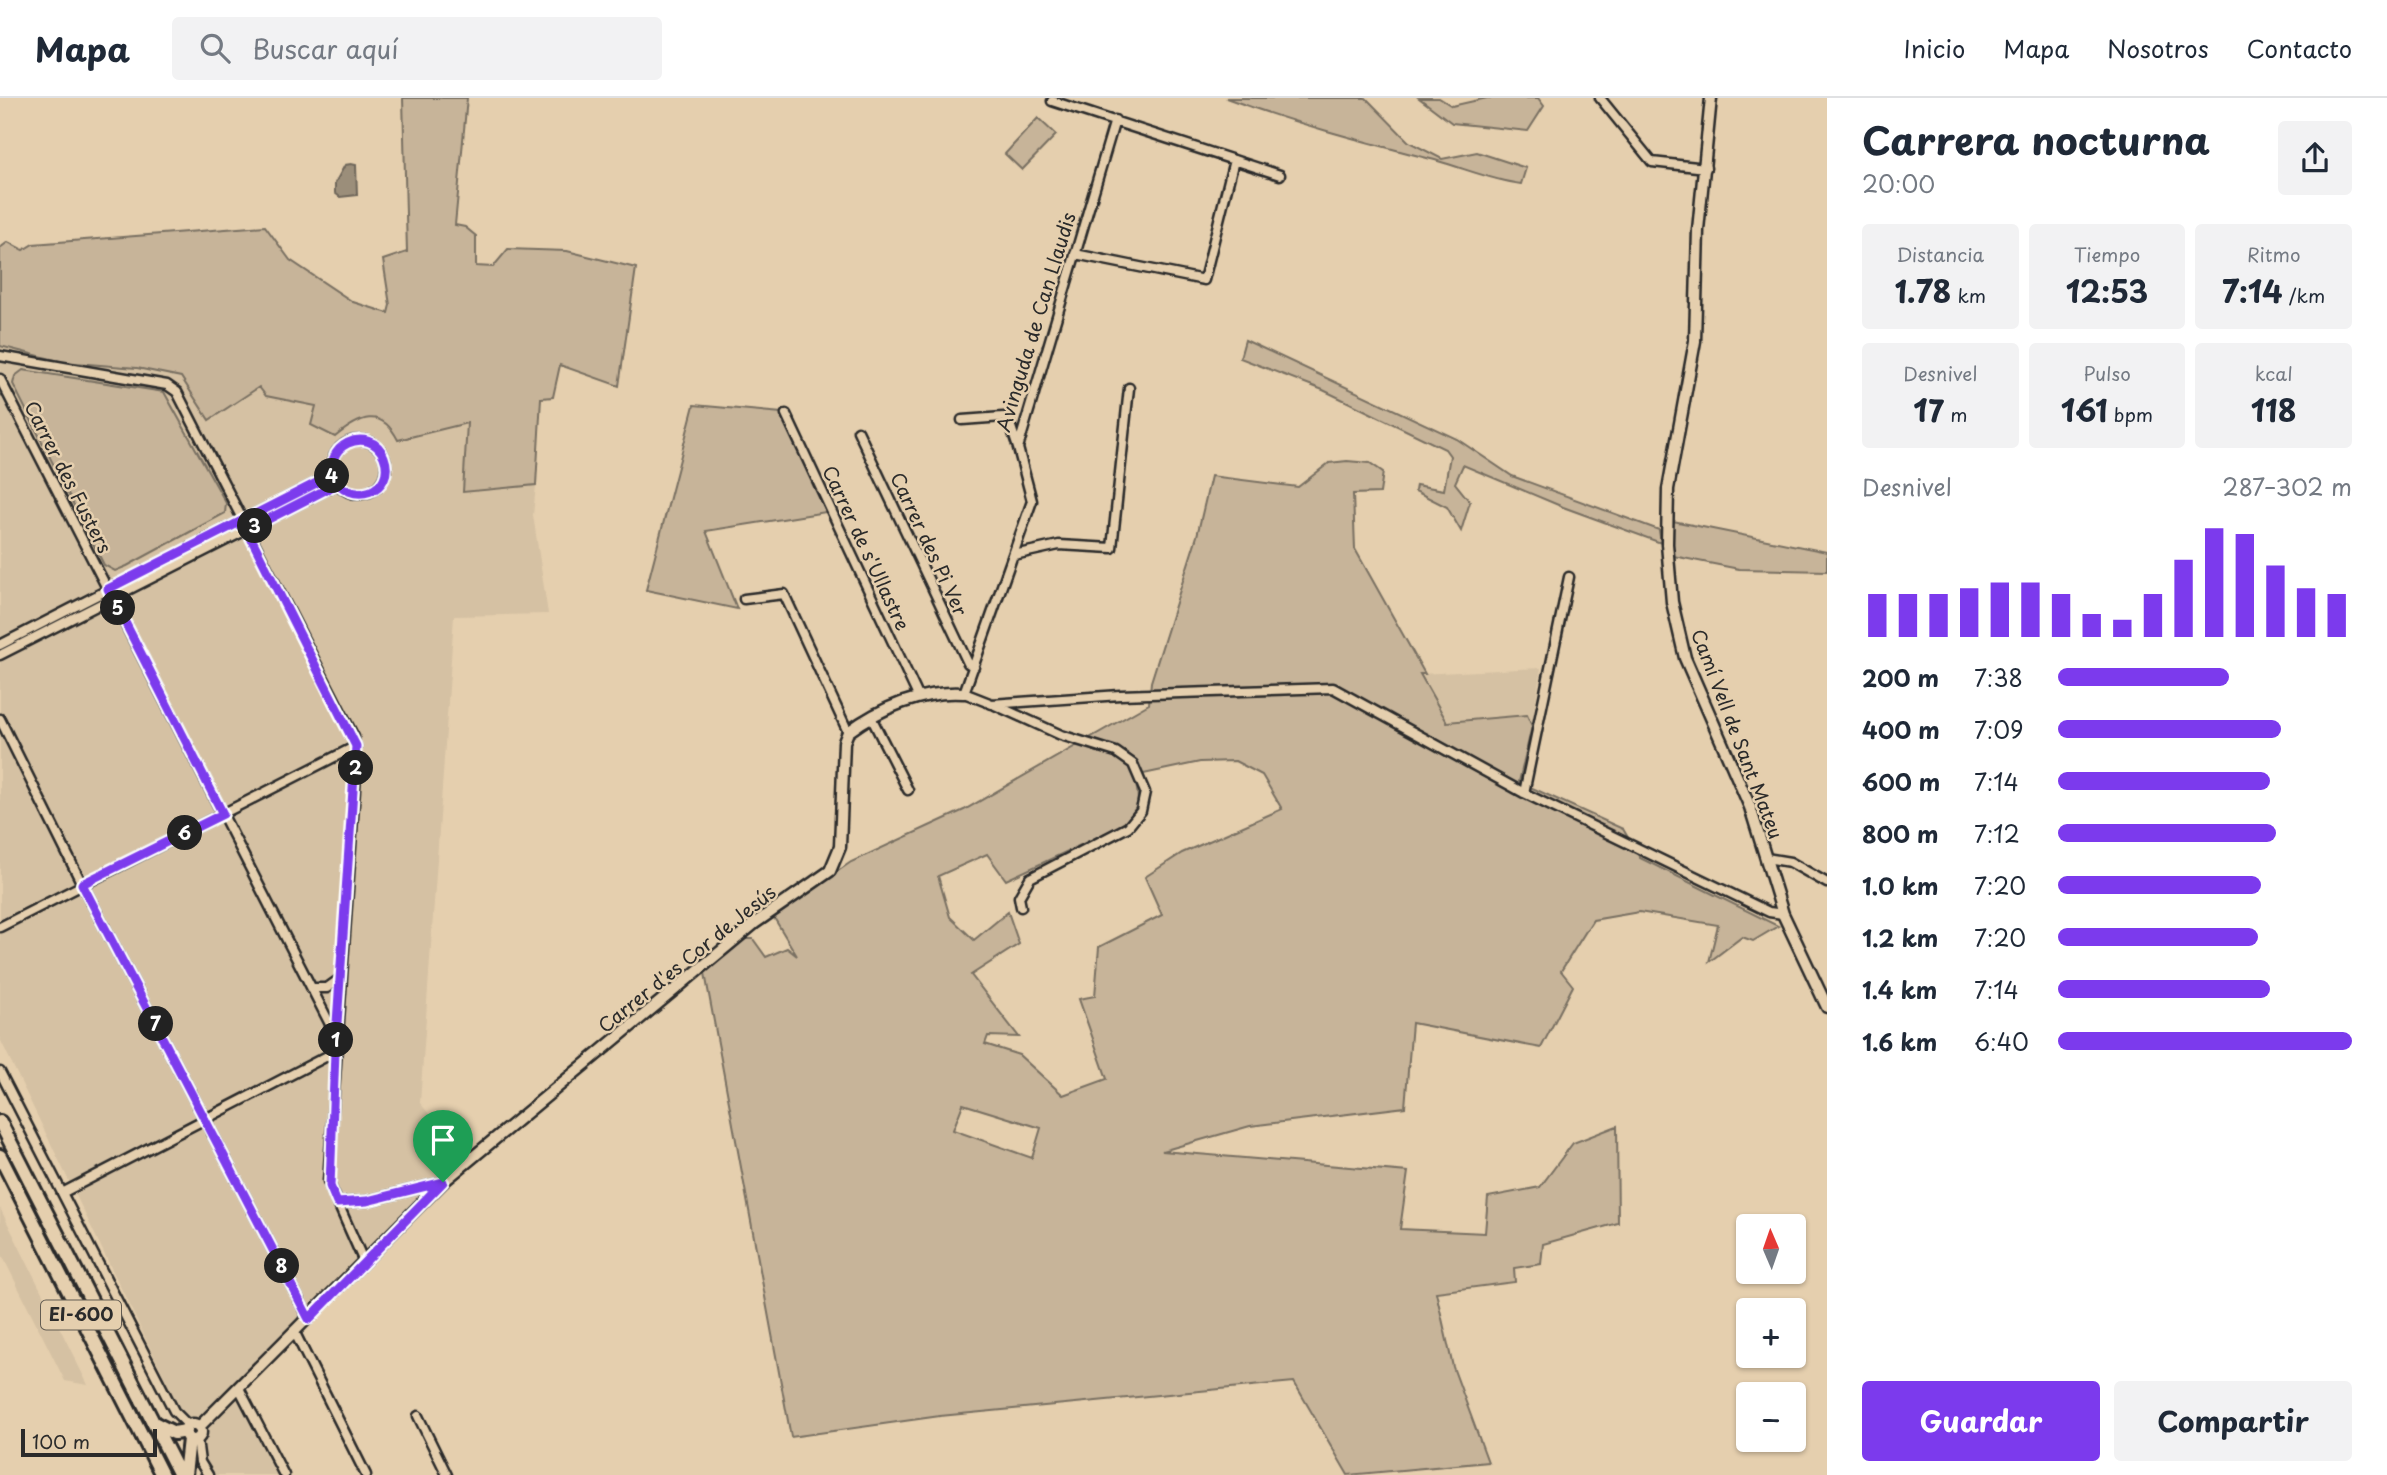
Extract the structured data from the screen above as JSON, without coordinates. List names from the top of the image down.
{
  "streets": {
    "main road": ["EI-600"],
    "street": [
      "Avinguda de Can Llaudis",
      "Carrer des Fusters",
      "Carrer des Pi Ver",
      "Carrer de s'Ullastre",
      "Camí Vell de Sant Mateu",
      "Carrer d'es Cor de Jesús"
    ]
  },
  "crossings": [
    ["Avinguda de Can Llaudis", "Carrer des Pi Ver"]
  ],
  "scale_bar": "100 m",
  "north": "top",
  "page": {
    "header": "Mapa",
    "search": "Buscar aquí",
    "nav": [
      "Inicio",
      "Mapa",
      "Nosotros",
      "Contacto"
    ],
    "heading": ["Carrera nocturna", "20:00"],
    "stats": [
      ["Distancia", "1.78 km"],
      ["Tiempo", "12:53"],
      ["Ritmo", "7:14 /km"],
      ["Desnivel", "17 m"],
      ["Pulso", "161 bpm"],
      ["kcal", "118"]
    ],
    "chart": ["Desnivel", "287–302 m"],
    "pins": [
      "4",
      "3",
      "5",
      "2",
      "6",
      "7",
      "1",
      "8"
    ],
    "list": [
      {
        "name": "200 m",
        "note": "7:38"
      },
      {
        "name": "400 m",
        "note": "7:09"
      },
      {
        "name": "600 m",
        "note": "7:14"
      },
      {
        "name": "800 m",
        "note": "7:12"
      },
      {
        "name": "1.0 km",
        "note": "7:20"
      },
      {
        "name": "1.2 km",
        "note": "7:20"
      },
      {
        "name": "1.4 km",
        "note": "7:14"
      },
      {
        "name": "1.6 km",
        "note": "6:40"
      }
    ],
    "map_buttons": ["+", "−"],
    "buttons": ["Guardar", "Compartir"],
    "scale": "100 m"
  }
}
